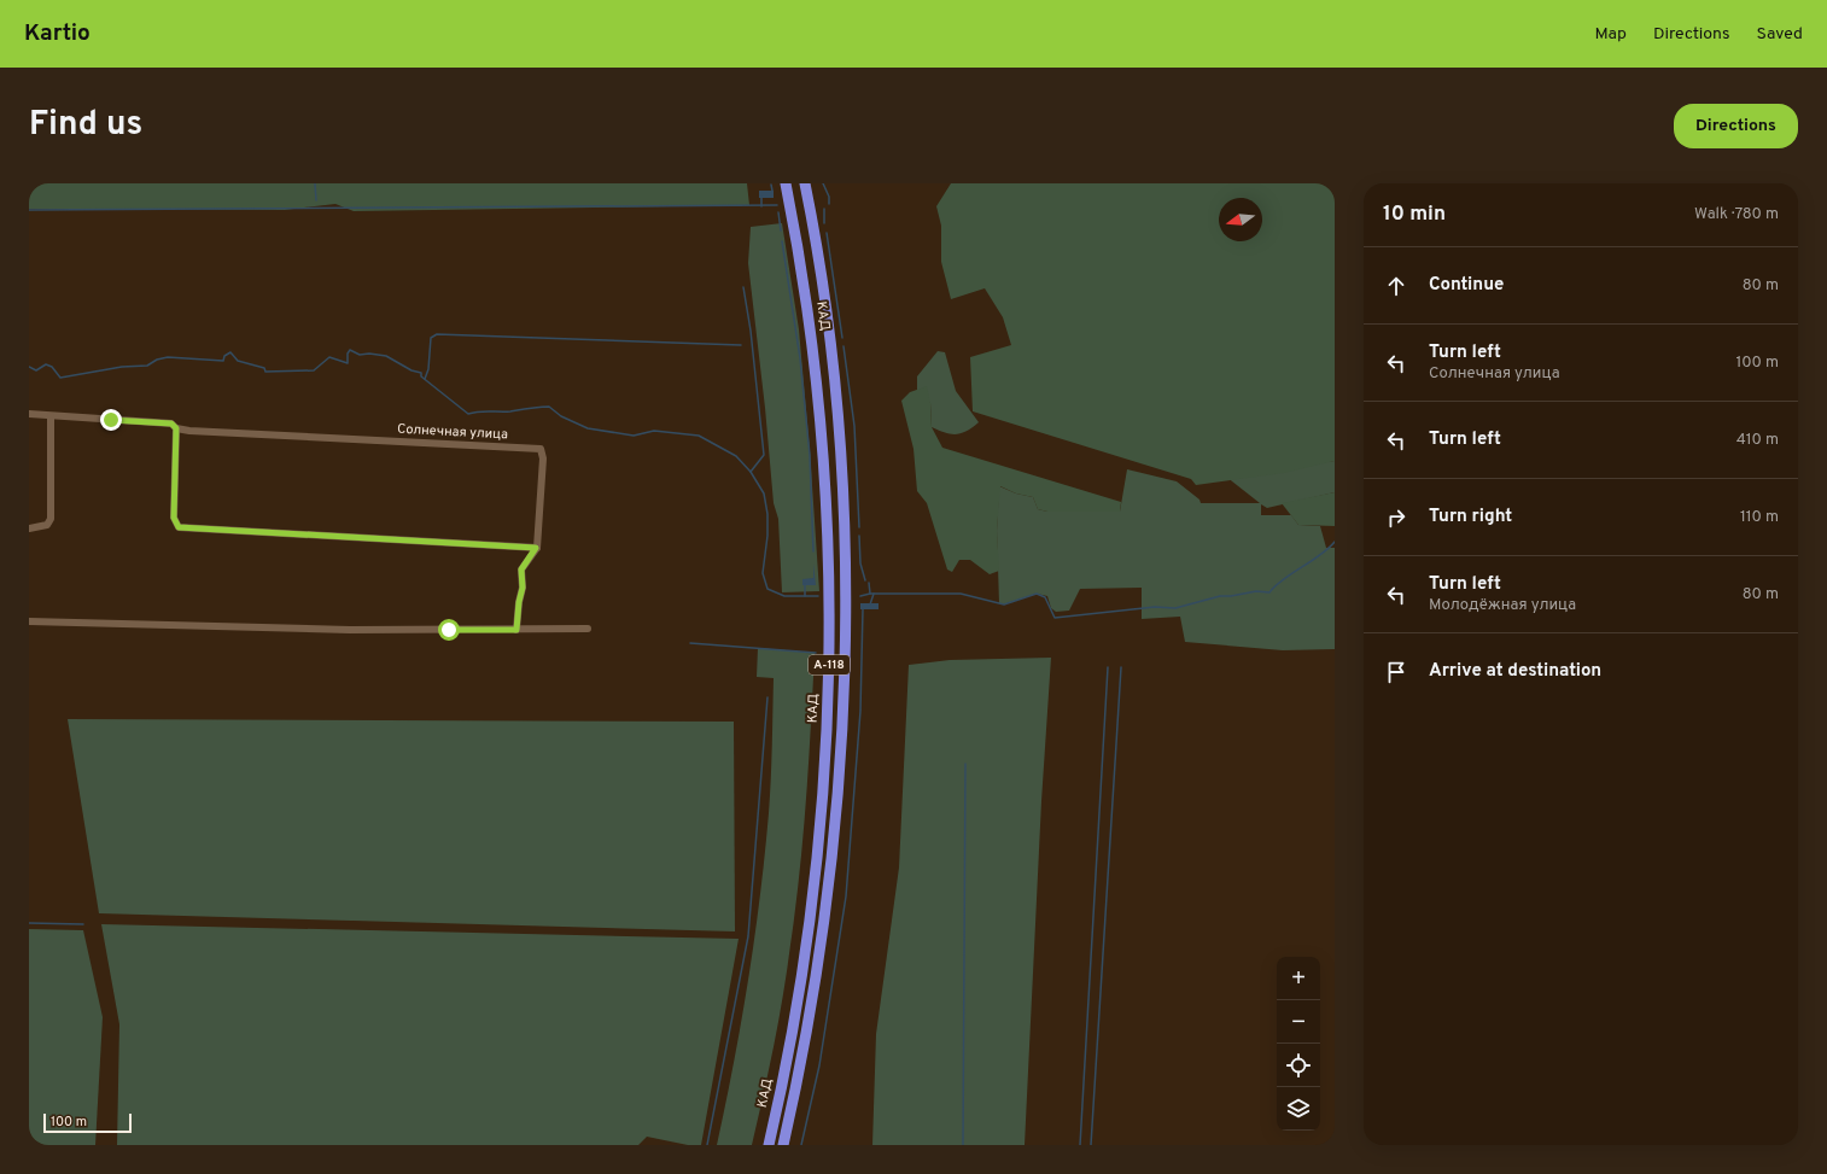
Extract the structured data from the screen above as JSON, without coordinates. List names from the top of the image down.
{
  "streets": {
    "highway": ["КАД", "А-118"],
    "street": ["Солнечная улица"]
  },
  "scale_bar": "100 m",
  "north": "left",
  "page": {
    "header": "Kartio",
    "nav": ["Map", "Directions", "Saved"],
    "title": "Find us",
    "buttons": "Directions",
    "heading": ["10 min", "Walk · 780 m"],
    "list": [
      ["Continue", "80 m"],
      ["Turn left", "Солнечная улица", "100 m"],
      ["Turn left", "410 m"],
      ["Turn right", "110 m"],
      ["Turn left", "Молодёжная улица", "80 m"],
      "Arrive at destination"
    ],
    "map_buttons": ["+", "−"],
    "scale": "100 m"
  }
}
